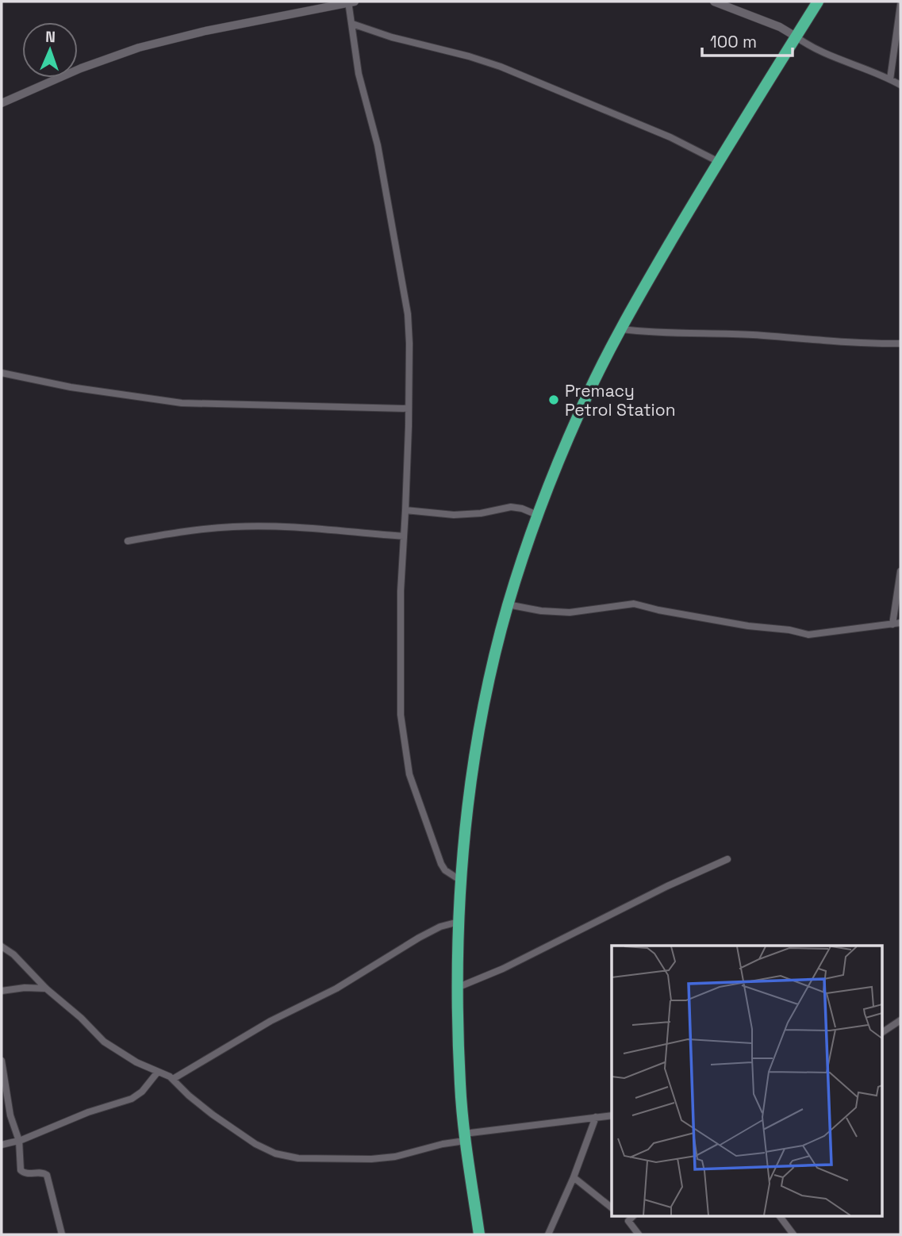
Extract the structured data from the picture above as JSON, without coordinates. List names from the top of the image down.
{
  "places": ["Premacy Petrol Station"],
  "scale_bar": "100 m",
  "north": "top"
}
